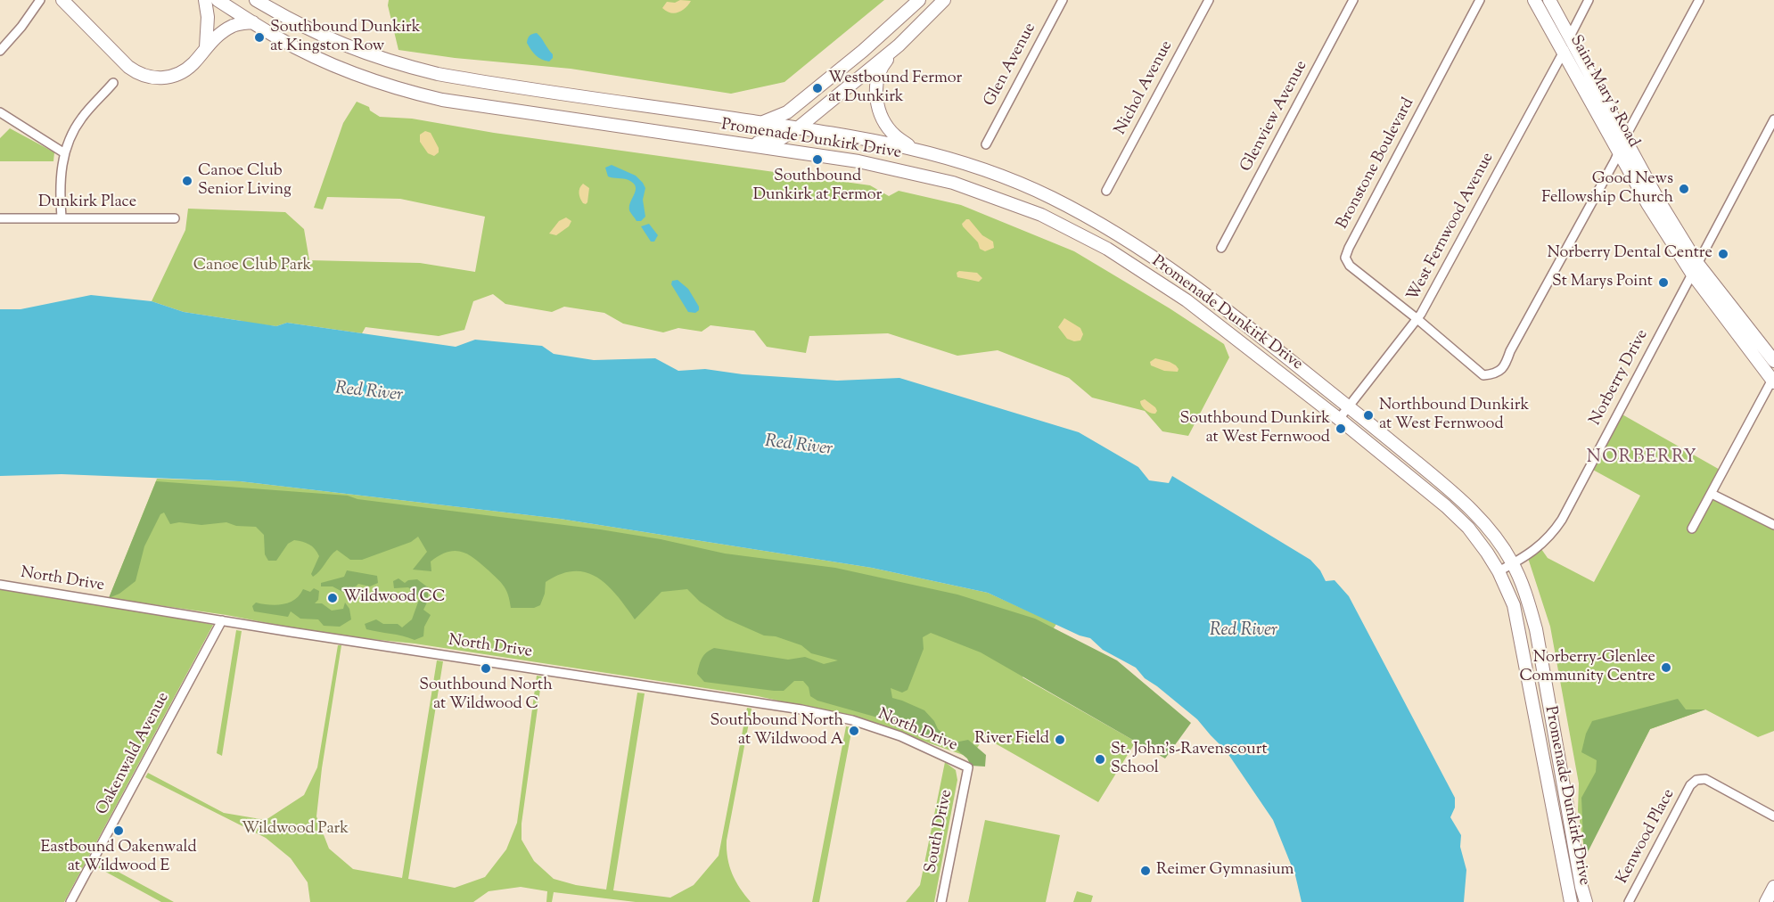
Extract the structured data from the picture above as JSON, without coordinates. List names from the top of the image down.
{
  "streets": {
    "main road": ["Saint Mary's Road", "Promenade Dunkirk Drive"],
    "street": [
      "Glen Avenue",
      "Nichol Avenue",
      "Glenview Avenue",
      "Bronstone Boulevard",
      "Dunkirk Place",
      "West Fernwood Avenue",
      "Norberry Drive",
      "North Drive",
      "Oakenwald Avenue",
      "South Drive",
      "Kenwood Place"
    ]
  },
  "crossings": [
    ["Saint Mary's Road", "West Fernwood Avenue"],
    ["Saint Mary's Road", "Norberry Drive"],
    ["Promenade Dunkirk Drive", "West Fernwood Avenue"],
    ["Promenade Dunkirk Drive", "Norberry Drive"],
    ["Bronstone Boulevard", "West Fernwood Avenue"],
    ["North Drive", "Oakenwald Avenue"],
    ["North Drive", "South Drive"]
  ],
  "districts": ["NORBERRY"],
  "water": ["Red River"],
  "parks": ["Canoe Club Park", "Wildwood Park"],
  "places": [
    "Southbound Dunkirk at Kingston Row",
    "Westbound Fermor at Dunkirk",
    "Southbound Dunkirk at Fermor",
    "Canoe Club Senior Living",
    "Good News Fellowship Church",
    "Norberry Dental Centre",
    "St Marys Point",
    "Northbound Dunkirk at West Fernwood",
    "Southbound Dunkirk at West Fernwood",
    "Wildwood CC",
    "Norberry-Glenlee Community Centre",
    "Southbound North at Wildwood C",
    "Southbound North at Wildwood A",
    "River Field",
    "St. John's-Ravenscourt School",
    "Eastbound Oakenwald at Wildwood E",
    "Reimer Gymnasium"
  ]
}
